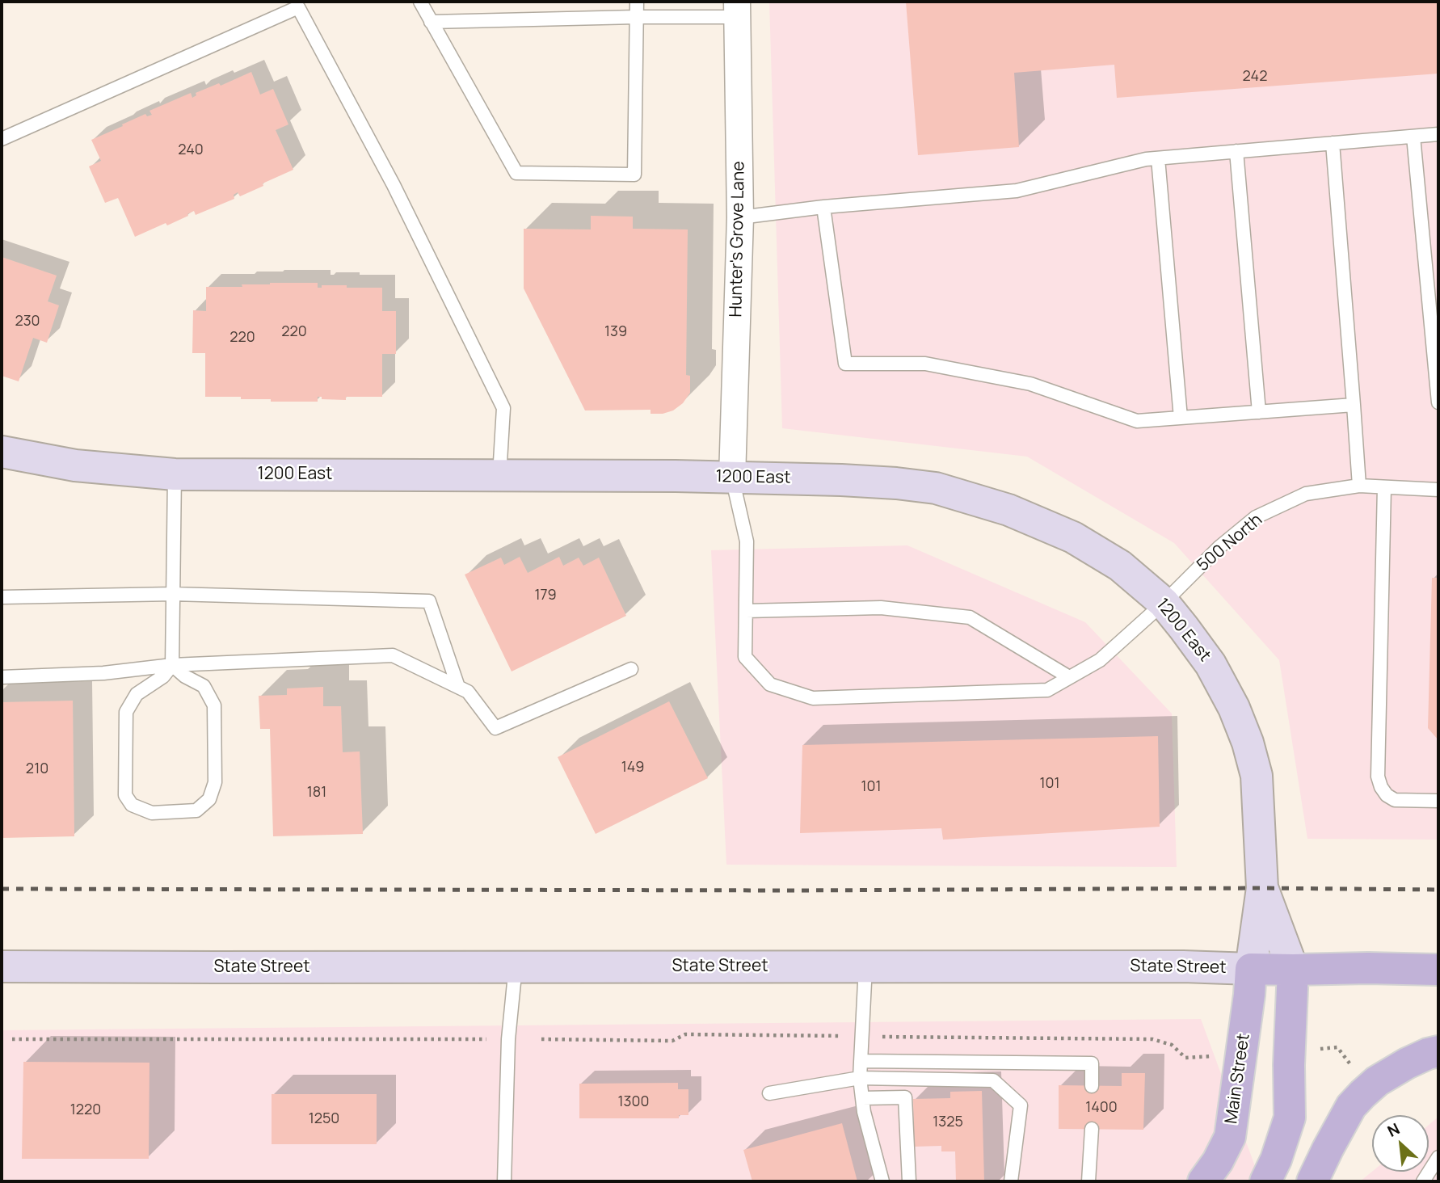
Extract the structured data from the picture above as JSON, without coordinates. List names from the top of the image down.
{
  "streets": {
    "main road": ["1200 East", "State Street", "Main Street"],
    "street": ["Hunter's Grove Lane"],
    "lane": ["500 North"]
  },
  "crossings": [
    ["Hunter's Grove Lane", "1200 East"],
    ["Hunter's Grove Lane", "500 North"],
    ["1200 East", "500 North"],
    ["1200 East", "State Street"],
    ["1200 East", "Main Street"],
    ["State Street", "Main Street"]
  ],
  "house_numbers": [
    "242",
    "240",
    "230",
    "220",
    "139",
    "220",
    "179",
    "149",
    "210",
    "101",
    "101",
    "181",
    "1300",
    "1400",
    "1220",
    "1250",
    "1325"
  ],
  "north": "top left"
}
